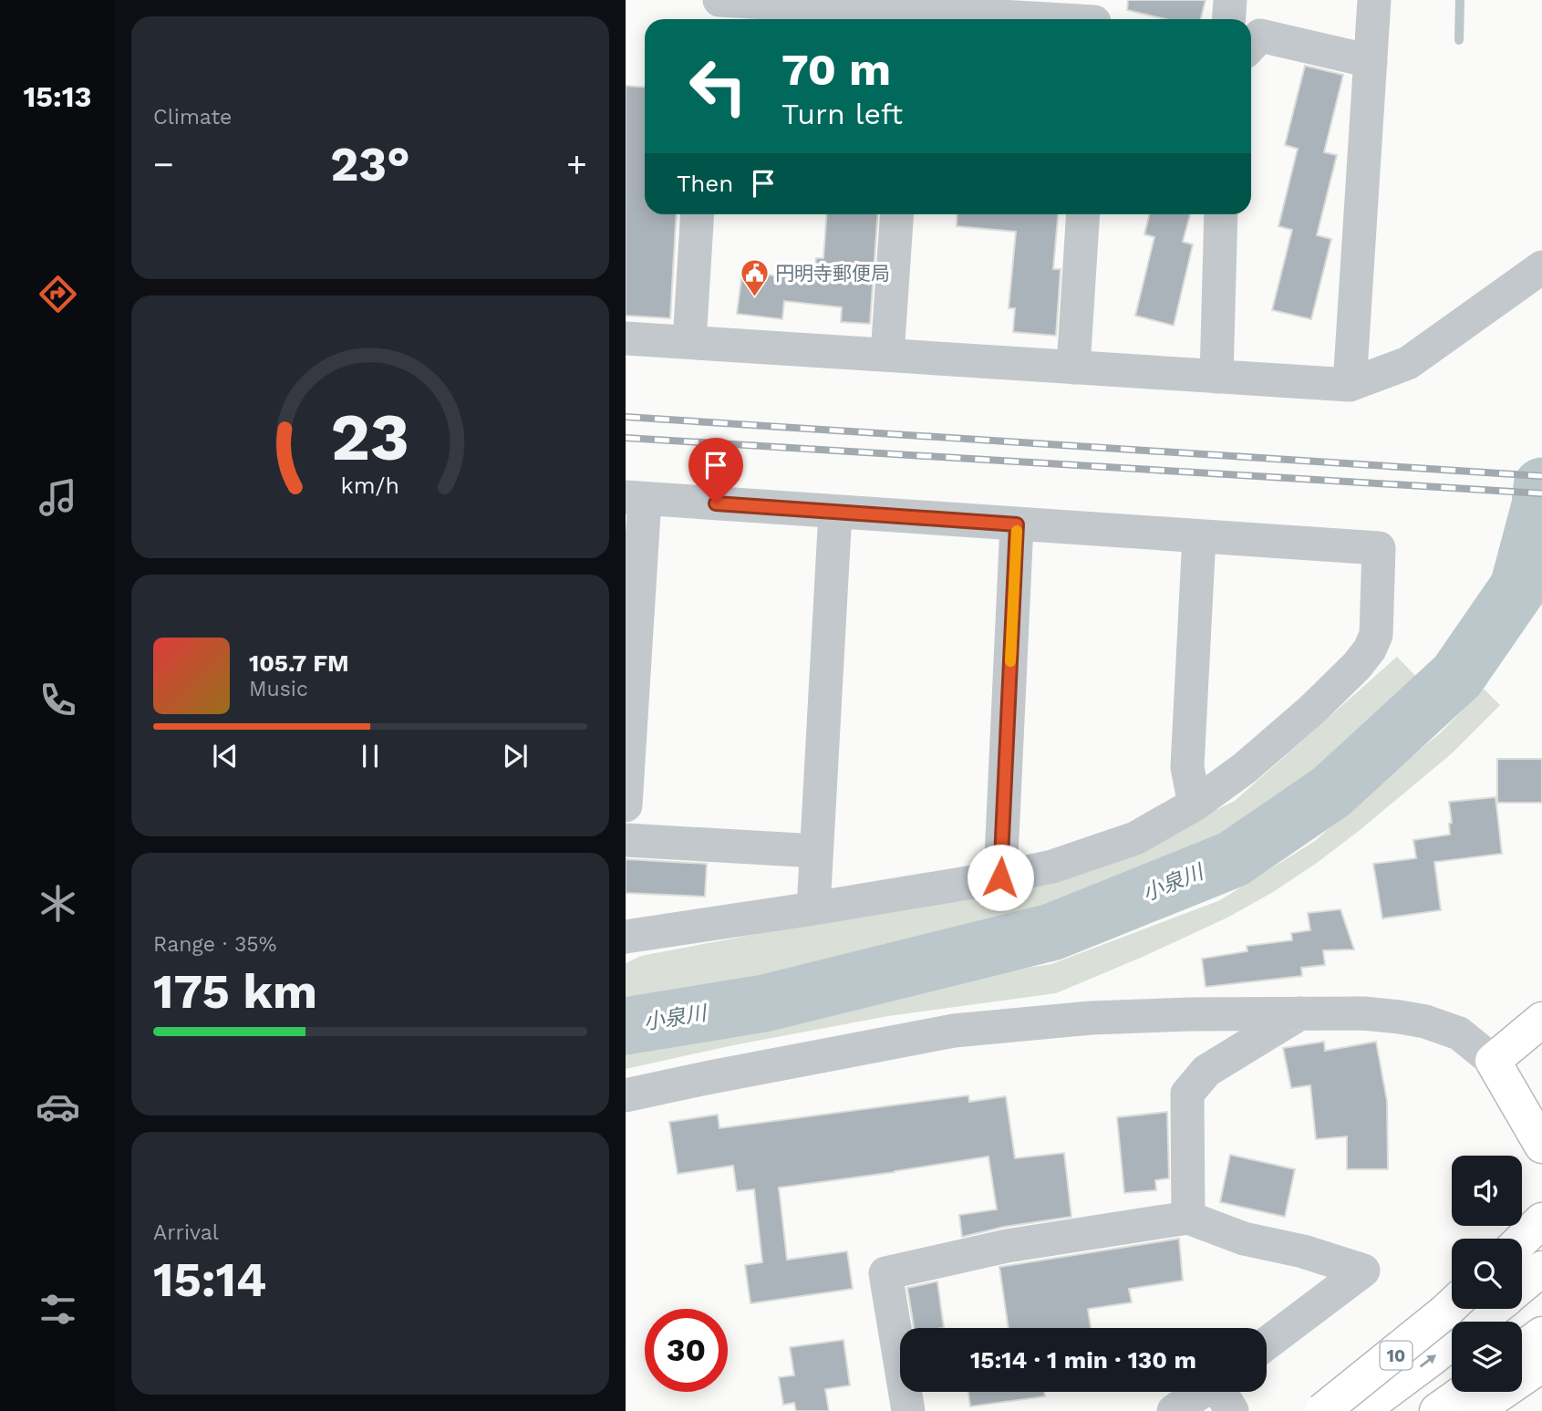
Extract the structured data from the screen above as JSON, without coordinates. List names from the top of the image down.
{
  "streets": {
    "main road": ["10"]
  },
  "water": ["小泉川"],
  "places": {
    "public building": ["円明寺郵便局"]
  },
  "page": {
    "tabs": "15:13",
    "tile": [
      "Climate",
      ["Range · 35%", "175 km"],
      ["Arrival", "15:14"]
    ],
    "turn": ["70 m", "Turn left"],
    "heat": ["−", "23°", "+"],
    "then": "Then",
    "song": ["105.7 FM", "Music"],
    "limit": "30",
    "trip": "15:14 · 1 min · 130 m",
    "gauge": ["23", "km/h"]
  }
}
